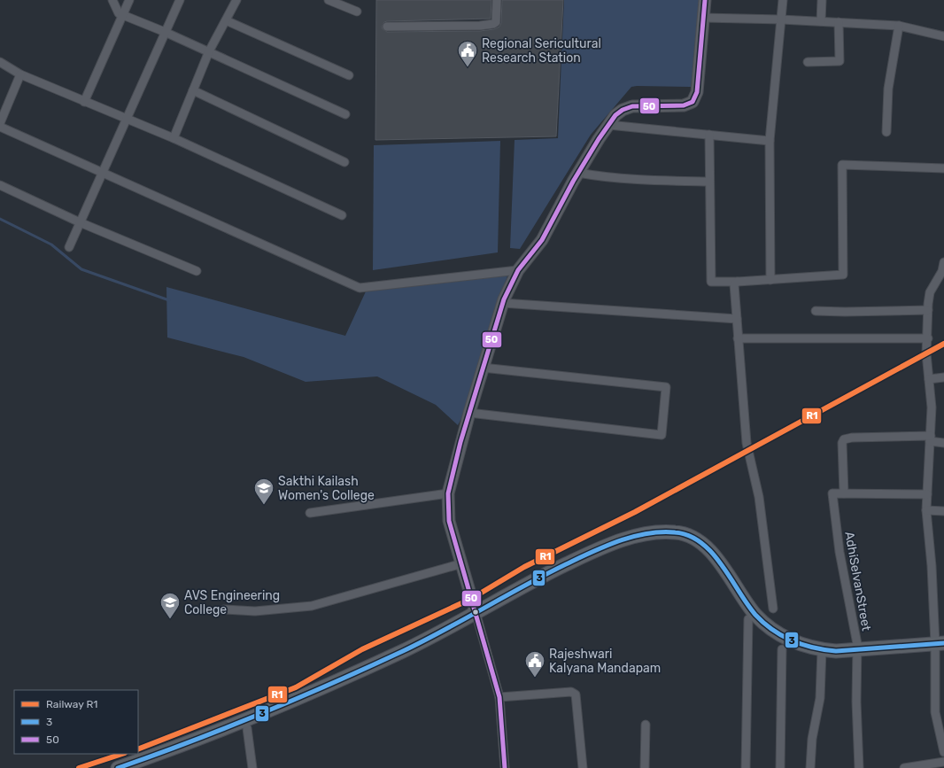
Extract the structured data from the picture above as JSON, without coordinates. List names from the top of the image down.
{
  "streets": {
    "street": ["AdhiSelvanStreet"]
  },
  "places": {
    "public building": ["Regional Sericultural Research Station", "Rajeshwari Kalyana Mandapam"],
    "school or university": ["Sakthi Kailash Women's College", "AVS Engineering College"]
  },
  "lines": ["transit line 50", "rail line R1", "transit line 3"],
  "legend": ["Railway R1", "3", "50"]
}
